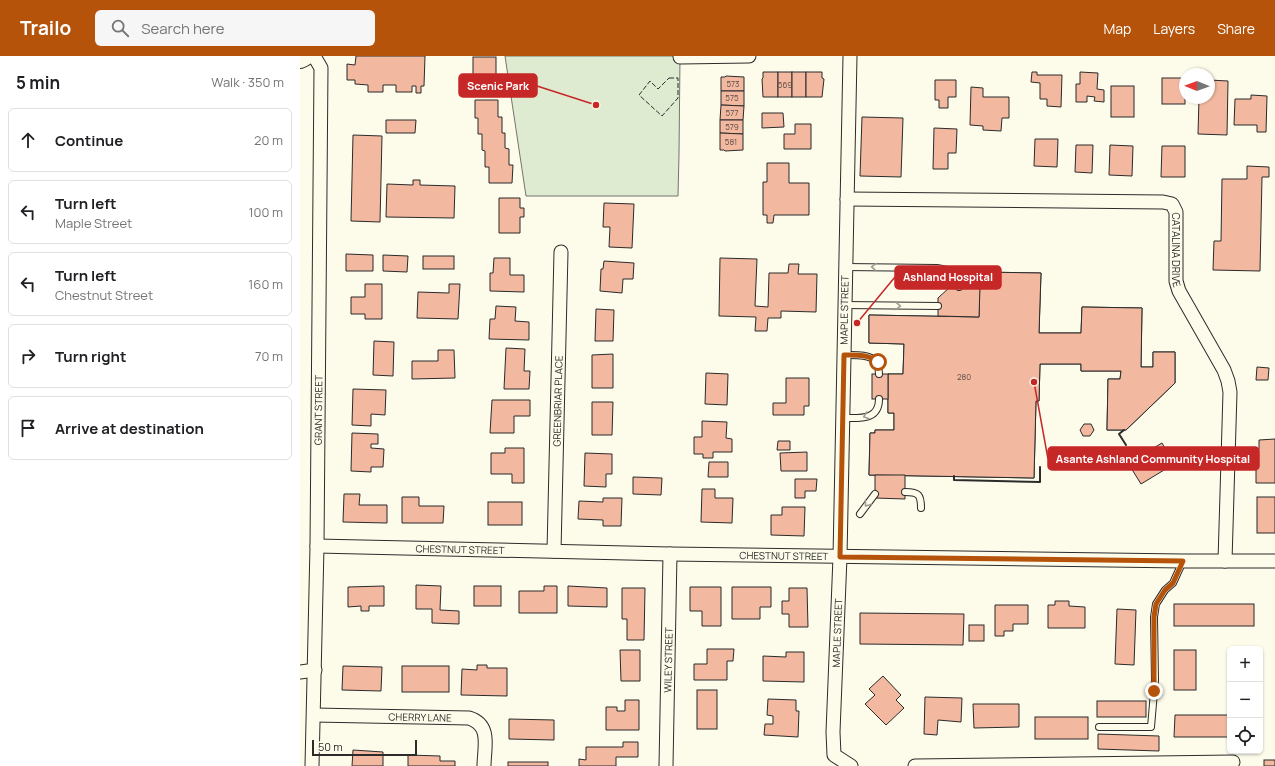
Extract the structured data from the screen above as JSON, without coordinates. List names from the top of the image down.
{
  "streets": {
    "street": [
      "CATALINA DRIVE",
      "MAPLE STREET",
      "GREENBRIAR PLACE",
      "GRANT STREET",
      "CHESTNUT STREET",
      "WILEY STREET",
      "CHERRY LANE"
    ]
  },
  "crossings": [
    ["CATALINA DRIVE", "MAPLE STREET"],
    ["CATALINA DRIVE", "CHESTNUT STREET"],
    ["MAPLE STREET", "CHESTNUT STREET"],
    ["GREENBRIAR PLACE", "CHESTNUT STREET"],
    ["GRANT STREET", "CHESTNUT STREET"],
    ["GRANT STREET", "CHERRY LANE"],
    ["CHESTNUT STREET", "WILEY STREET"]
  ],
  "places": ["Scenic Park", "Ashland Hospital", "Asante Ashland Community Hospital"],
  "house_numbers": [
    "573",
    "569",
    "575",
    "577",
    "579",
    "581",
    "280"
  ],
  "scale_bar": "50 m",
  "north": "left",
  "page": {
    "header": "Trailo",
    "search": "Search here",
    "nav": ["Map", "Layers", "Share"],
    "heading": ["5 min", "Walk · 350 m"],
    "list": [
      ["Continue", "20 m"],
      ["Turn left", "Maple Street", "100 m"],
      ["Turn left", "Chestnut Street", "160 m"],
      ["Turn right", "70 m"],
      "Arrive at destination"
    ],
    "map_buttons": ["+", "−"],
    "scale": "50 m"
  }
}
